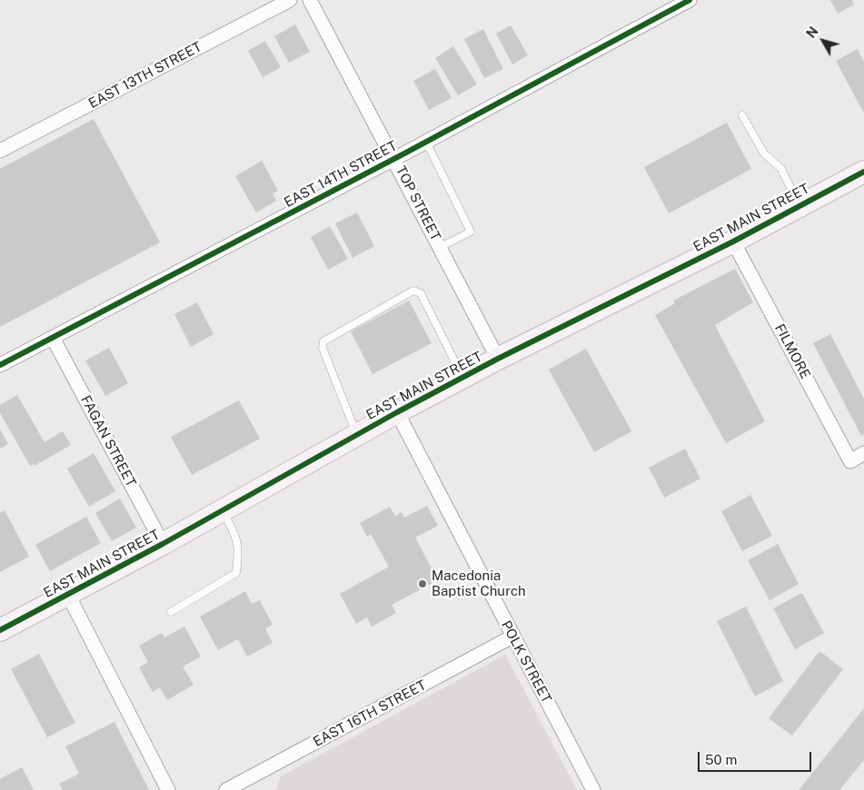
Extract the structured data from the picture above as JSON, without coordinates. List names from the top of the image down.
{
  "streets": {
    "main road": ["EAST MAIN STREET"],
    "street": [
      "EAST 13TH STREET",
      "EAST 14TH STREET",
      "TOP STREET",
      "FILMORE",
      "FAGAN STREET",
      "POLK STREET",
      "EAST 16TH STREET"
    ]
  },
  "crossings": [
    ["EAST 14TH STREET", "TOP STREET"],
    ["EAST 14TH STREET", "FAGAN STREET"],
    ["TOP STREET", "EAST MAIN STREET"],
    ["EAST MAIN STREET", "FILMORE"],
    ["EAST MAIN STREET", "FAGAN STREET"],
    ["EAST MAIN STREET", "POLK STREET"],
    ["POLK STREET", "EAST 16TH STREET"]
  ],
  "places": ["Macedonia Baptist Church"],
  "scale_bar": "50 m",
  "north": "top left"
}
